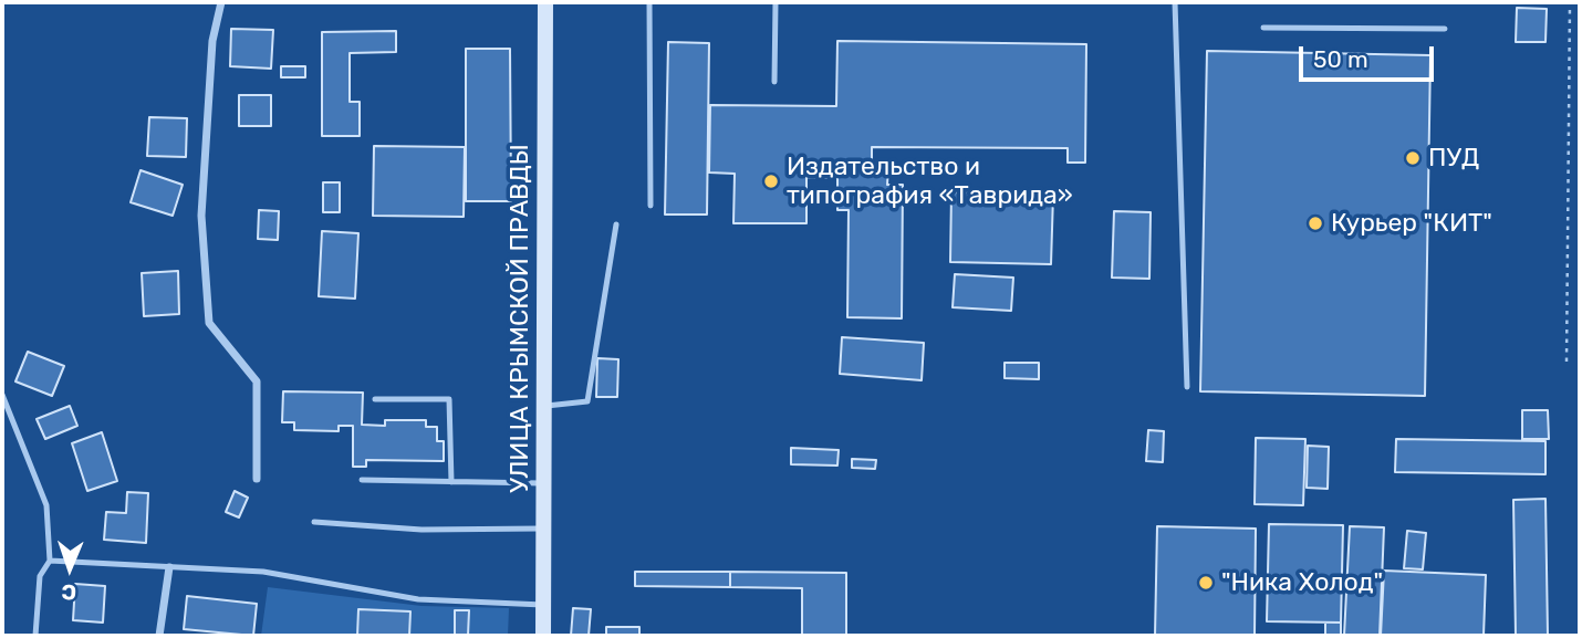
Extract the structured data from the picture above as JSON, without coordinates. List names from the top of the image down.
{
  "streets": {
    "street": ["УЛИЦА КРЫМСКОЙ ПРАВДЫ"]
  },
  "places": [
    "ПУД",
    "Издательство и типография «Таврида»",
    "Курьер \"КИТ\"",
    "\"Ника Холод\""
  ],
  "scale_bar": "50 m",
  "north": "bottom"
}
